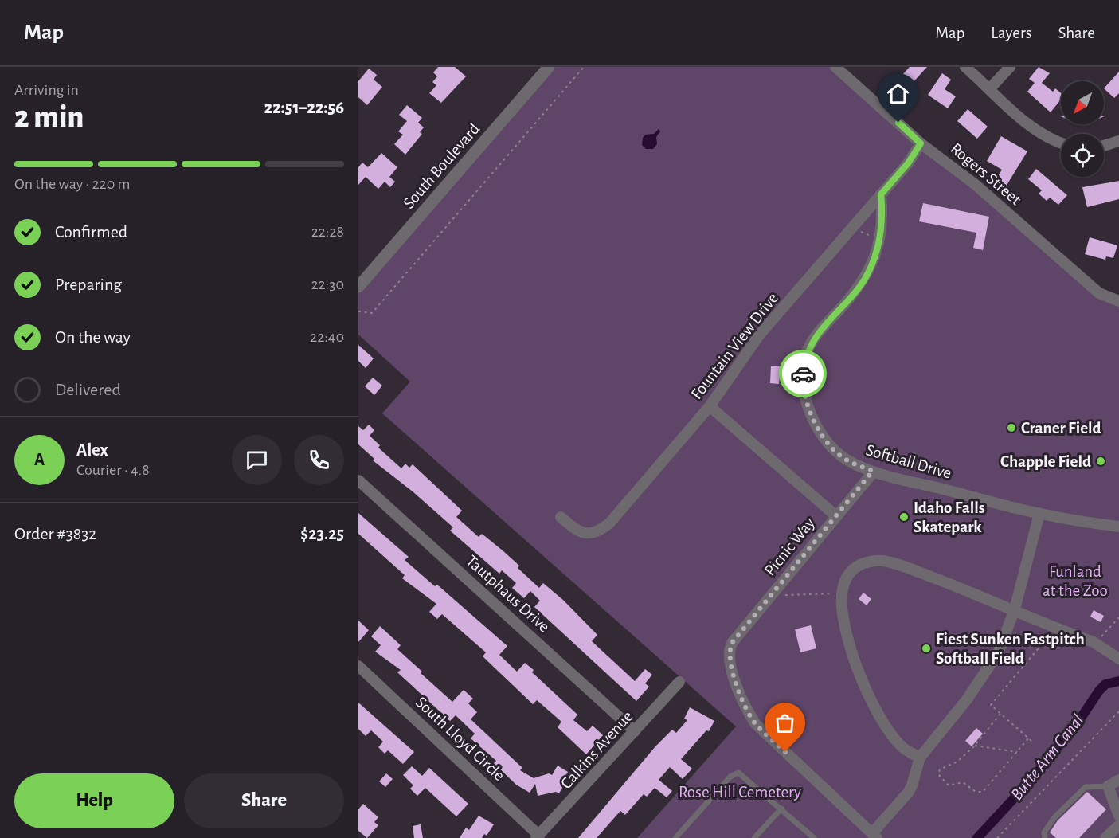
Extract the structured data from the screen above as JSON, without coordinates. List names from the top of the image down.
{
  "streets": {
    "street": [
      "South Boulevard",
      "Rogers Street",
      "Fountain View Drive",
      "Softball Drive",
      "Picnic Way",
      "Tautphaus Drive",
      "South Lloyd Circle",
      "Calkins Avenue"
    ]
  },
  "crossings": [
    ["Rogers Street", "Fountain View Drive"],
    ["Fountain View Drive", "Softball Drive"],
    ["Softball Drive", "Picnic Way"],
    ["Tautphaus Drive", "Calkins Avenue"],
    ["South Lloyd Circle", "Calkins Avenue"]
  ],
  "water": ["Butte Arm Canal"],
  "parks": ["Funland at the Zoo", "Rose Hill Cemetery"],
  "places": [
    "Craner Field",
    "Chapple Field",
    "Idaho Falls Skatepark",
    "Fiest Sunken Fastpitch Softball Field"
  ],
  "north": "bottom left",
  "page": {
    "header": "Map",
    "nav": ["Map", "Layers", "Share"],
    "heading": ["2 min", "Arriving in", "22:51–22:56"],
    "panel": [
      "Alex",
      "Courier · 4.8",
      "Order #3832",
      "$23.25"
    ],
    "bar": "On the way · 220 m",
    "list": [
      ["Confirmed", "22:28"],
      ["Preparing", "22:30"],
      ["On the way", "22:40"],
      "Delivered"
    ],
    "round": "A",
    "buttons": ["Help", "Share"]
  }
}
